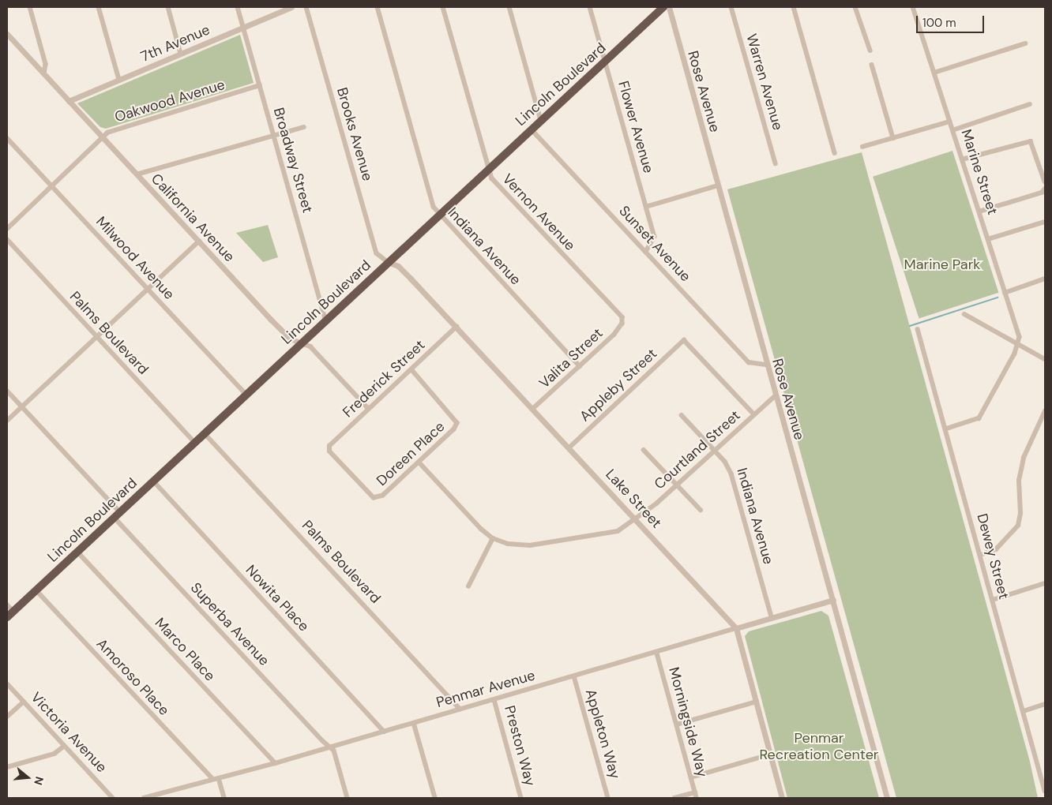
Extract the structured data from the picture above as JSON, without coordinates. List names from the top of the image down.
{
  "streets": {
    "highway": ["Lincoln Boulevard"],
    "street": [
      "7th Avenue",
      "Warren Avenue",
      "Rose Avenue",
      "Oakwood Avenue",
      "Flower Avenue",
      "Brooks Avenue",
      "Broadway Street",
      "Marine Street",
      "Vernon Avenue",
      "California Avenue",
      "Sunset Avenue",
      "Indiana Avenue",
      "Milwood Avenue",
      "Palms Boulevard",
      "Valita Street",
      "Frederick Street",
      "Appleby Street",
      "Courtland Street",
      "Doreen Place",
      "Lake Street",
      "Dewey Street",
      "Nowita Place",
      "Superba Avenue",
      "Marco Place",
      "Amoroso Place",
      "Penmar Avenue",
      "Morningside Way",
      "Victoria Avenue",
      "Appleton Way",
      "Preston Way"
    ]
  },
  "crossings": [
    ["7th Avenue", "Broadway Street"],
    ["7th Avenue", "California Avenue"],
    ["Lincoln Boulevard", "Flower Avenue"],
    ["Lincoln Boulevard", "Brooks Avenue"],
    ["Lincoln Boulevard", "Broadway Street"],
    ["Lincoln Boulevard", "Vernon Avenue"],
    ["Lincoln Boulevard", "California Avenue"],
    ["Lincoln Boulevard", "Sunset Avenue"],
    ["Lincoln Boulevard", "Indiana Avenue"],
    ["Lincoln Boulevard", "Milwood Avenue"],
    ["Lincoln Boulevard", "Palms Boulevard"],
    ["Lincoln Boulevard", "Lake Street"],
    ["Lincoln Boulevard", "Nowita Place"],
    ["Lincoln Boulevard", "Superba Avenue"],
    ["Lincoln Boulevard", "Marco Place"],
    ["Lincoln Boulevard", "Amoroso Place"],
    ["Rose Avenue", "Sunset Avenue"],
    ["Rose Avenue", "Courtland Street"],
    ["Rose Avenue", "Penmar Avenue"],
    ["Oakwood Avenue", "Broadway Street"],
    ["Oakwood Avenue", "California Avenue"],
    ["Oakwood Avenue", "Milwood Avenue"],
    ["Flower Avenue", "Sunset Avenue"],
    ["Brooks Avenue", "Lake Street"],
    ["Vernon Avenue", "Valita Street"],
    ["California Avenue", "Frederick Street"],
    ["Indiana Avenue", "Valita Street"],
    ["Indiana Avenue", "Courtland Street"],
    ["Indiana Avenue", "Penmar Avenue"],
    ["Palms Boulevard", "Penmar Avenue"],
    ["Valita Street", "Lake Street"],
    ["Frederick Street", "Doreen Place"],
    ["Frederick Street", "Lake Street"],
    ["Appleby Street", "Courtland Street"],
    ["Appleby Street", "Lake Street"],
    ["Courtland Street", "Lake Street"],
    ["Lake Street", "Penmar Avenue"],
    ["Nowita Place", "Penmar Avenue"],
    ["Superba Avenue", "Penmar Avenue"],
    ["Marco Place", "Penmar Avenue"],
    ["Amoroso Place", "Penmar Avenue"],
    ["Penmar Avenue", "Morningside Way"],
    ["Penmar Avenue", "Appleton Way"],
    ["Penmar Avenue", "Preston Way"]
  ],
  "parks": ["Marine Park", "Penmar Recreation Center"],
  "scale_bar": "100 m",
  "north": "right"
}
